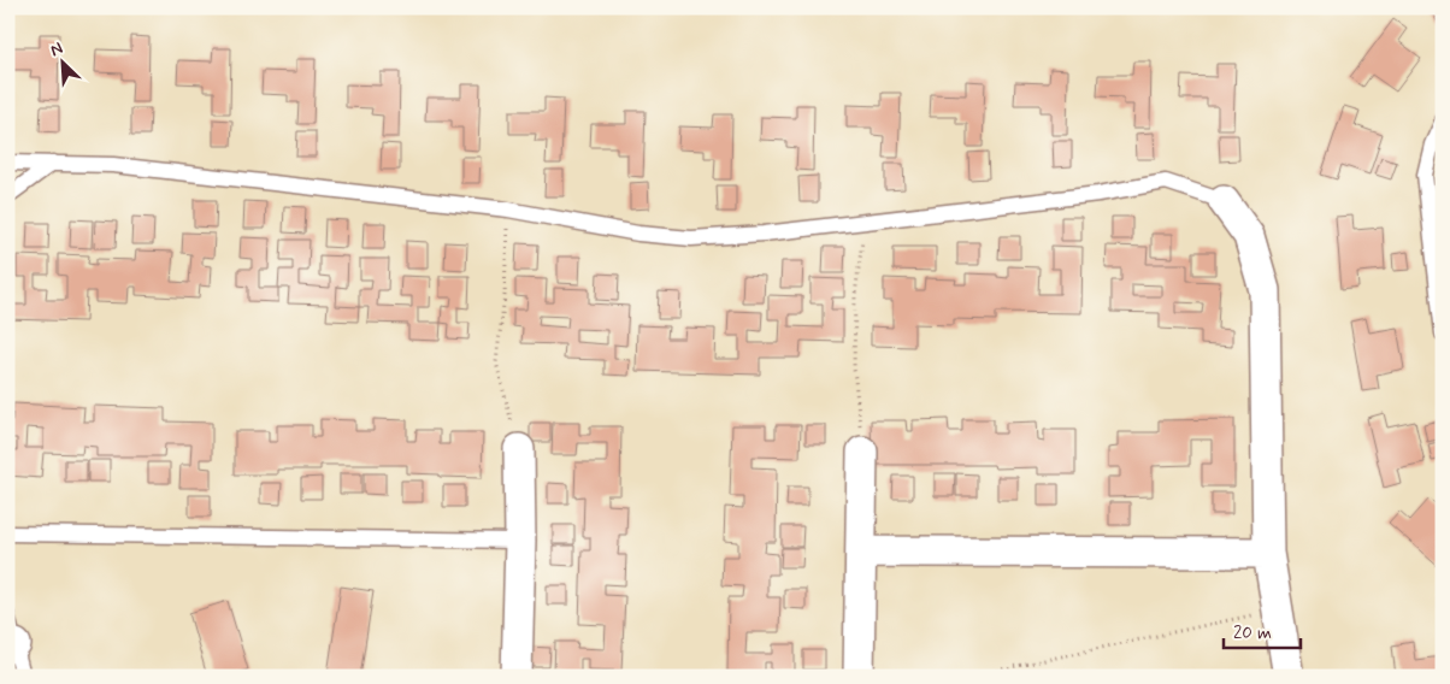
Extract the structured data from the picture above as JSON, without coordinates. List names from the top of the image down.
{
  "scale_bar": "20 m",
  "north": "top left"
}
